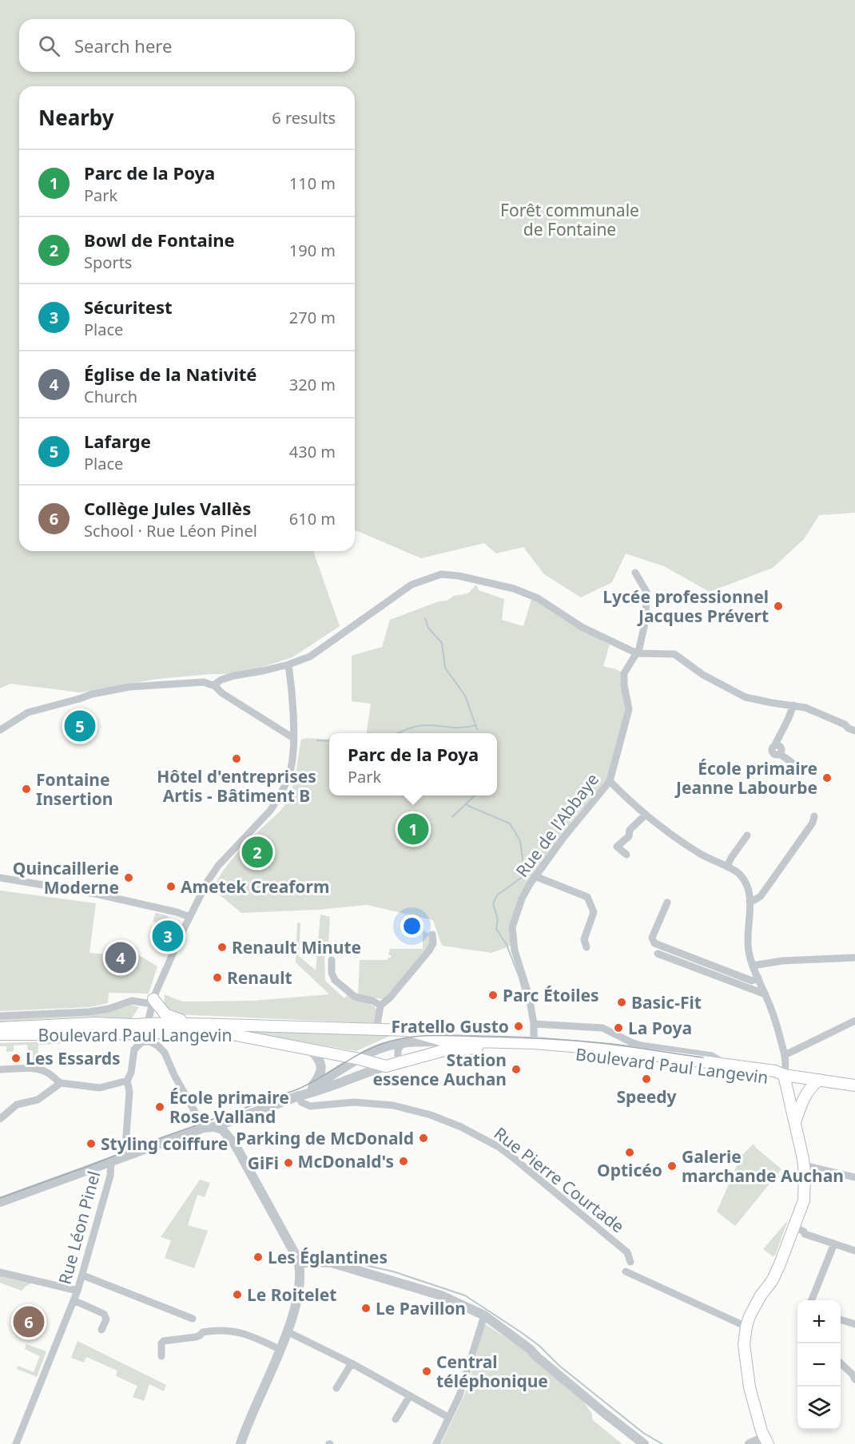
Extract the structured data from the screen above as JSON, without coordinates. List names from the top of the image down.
{
  "streets": {
    "main road": ["Boulevard Paul Langevin"],
    "street": ["Rue de l'Abbaye", "Rue Pierre Courtade", "Rue Léon Pinel"]
  },
  "crossings": [
    ["Rue de l'Abbaye", "Boulevard Paul Langevin"]
  ],
  "parks": ["Forêt communale de Fontaine"],
  "places": [
    "Lycée professionnel Jacques Prévert",
    "Hôtel d'entreprises Artis - Bâtiment B",
    "École primaire Jeanne Labourbe",
    "Fontaine Insertion",
    "Quincaillerie Moderne",
    "Ametek Creaform",
    "Renault Minute",
    "Renault",
    "Parc Étoiles",
    "Basic-Fit",
    "Fratello Gusto",
    "La Poya",
    "Les Essards",
    "Station essence Auchan",
    "Speedy",
    "École primaire Rose Valland",
    "Parking de McDonald",
    "Styling coiffure",
    "Opticéo",
    "McDonald's",
    "GiFi",
    "Galerie marchande Auchan",
    "Les Églantines",
    "Le Roitelet",
    "Le Pavillon",
    "Central téléphonique"
  ],
  "page": {
    "search": "Search here",
    "heading": ["Nearby", "6 results"],
    "list": [
      {
        "mark": "1",
        "name": "Parc de la Poya",
        "note": "Park",
        "value": "110 m"
      },
      {
        "mark": "2",
        "name": "Bowl de Fontaine",
        "note": "Sports",
        "value": "190 m"
      },
      {
        "mark": "3",
        "name": "Sécuritest",
        "note": "Place",
        "value": "270 m"
      },
      {
        "mark": "4",
        "name": "Église de la Nativité",
        "note": "Church",
        "value": "320 m"
      },
      {
        "mark": "5",
        "name": "Lafarge",
        "note": "Place",
        "value": "430 m"
      },
      {
        "mark": "6",
        "name": "Collège Jules Vallès",
        "note": "School · Rue Léon Pinel",
        "value": "610 m"
      }
    ],
    "pins": [
      "5",
      "1",
      "2",
      "3",
      "4",
      "6"
    ],
    "popup": ["Parc de la Poya", "Park"],
    "map_buttons": ["+", "−"]
  }
}
